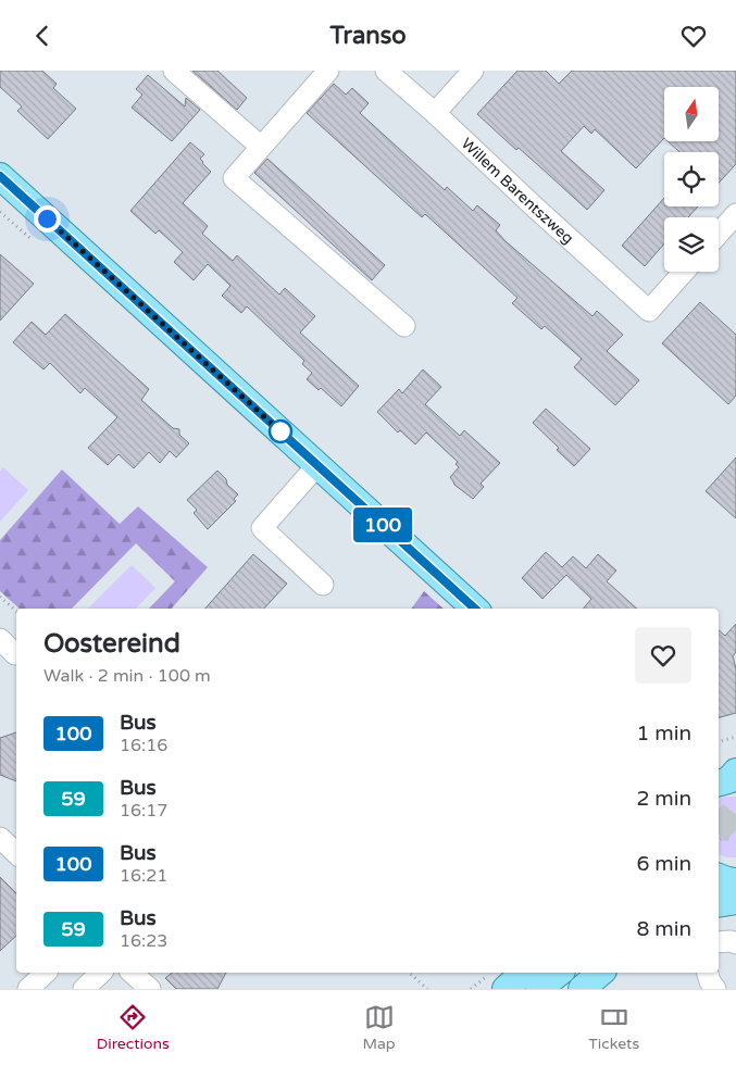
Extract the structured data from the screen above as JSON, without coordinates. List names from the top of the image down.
{
  "streets": {
    "street": ["Willem Barentszweg"]
  },
  "lines": ["bus line 100"],
  "north": "top",
  "page": {
    "header": "Transo",
    "on_map": "100",
    "heading": ["Oostereind", "Walk · 2 min · 100 m"],
    "list": [
      {
        "mark": "100",
        "name": "Bus",
        "note": "16:16",
        "value": "1 min"
      },
      {
        "mark": "59",
        "name": "Bus",
        "note": "16:17",
        "value": "2 min"
      },
      {
        "mark": "100",
        "name": "Bus",
        "note": "16:21",
        "value": "6 min"
      },
      {
        "mark": "59",
        "name": "Bus",
        "note": "16:23",
        "value": "8 min"
      }
    ],
    "tabs": ["Directions", "Map", "Tickets"]
  }
}
